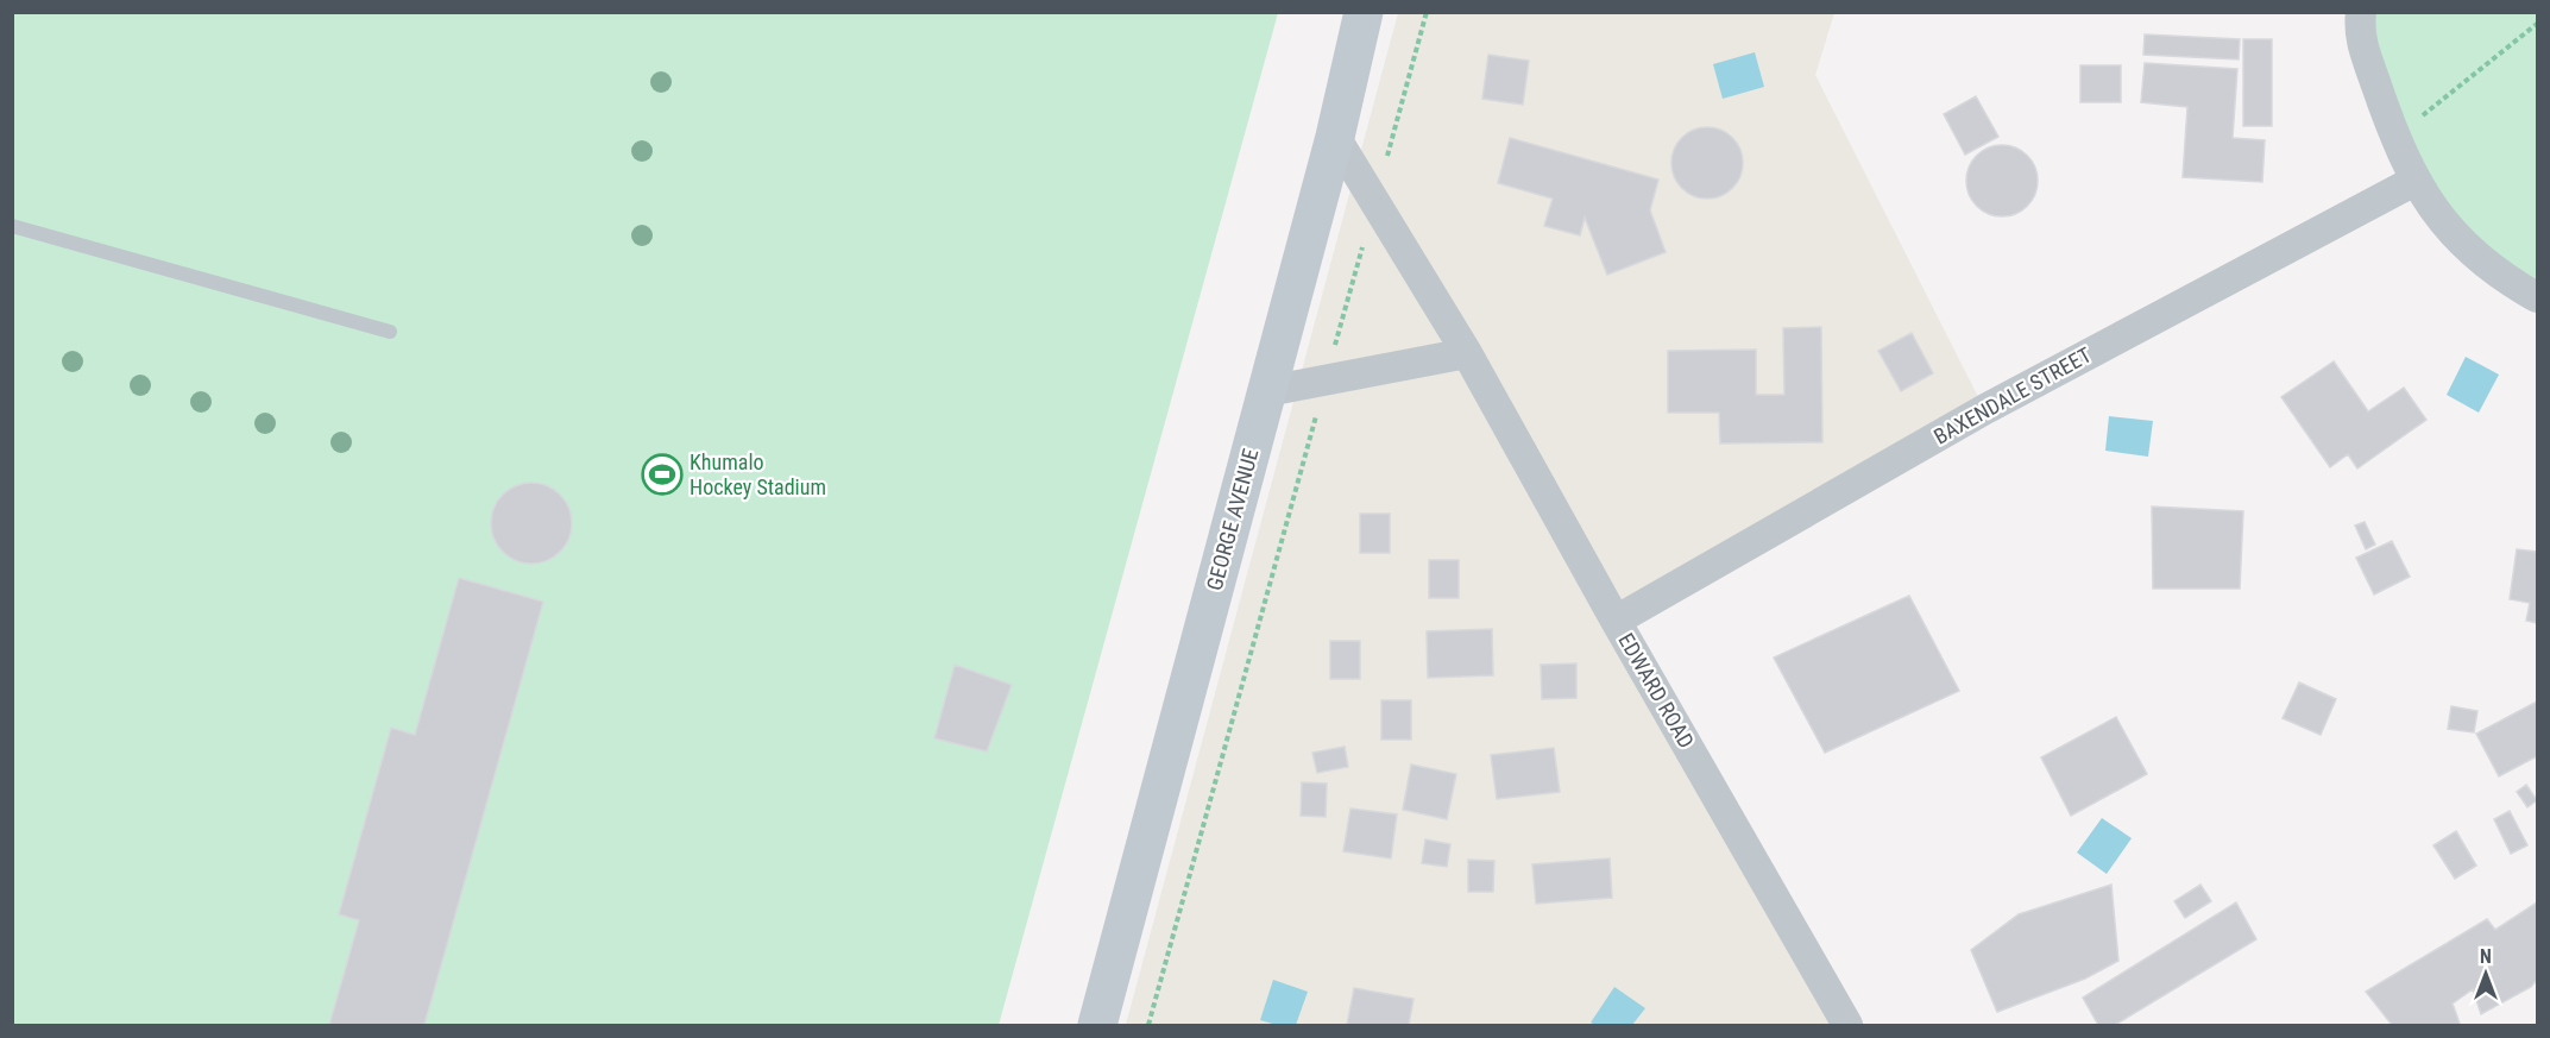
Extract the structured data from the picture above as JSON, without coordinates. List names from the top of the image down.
{
  "streets": {
    "main road": ["GEORGE AVENUE"],
    "street": ["BAXENDALE STREET", "EDWARD ROAD"]
  },
  "crossings": [
    ["BAXENDALE STREET", "EDWARD ROAD"],
    ["GEORGE AVENUE", "EDWARD ROAD"]
  ],
  "places": {
    "sports": ["Khumalo Hockey Stadium"]
  },
  "north": "top"
}
